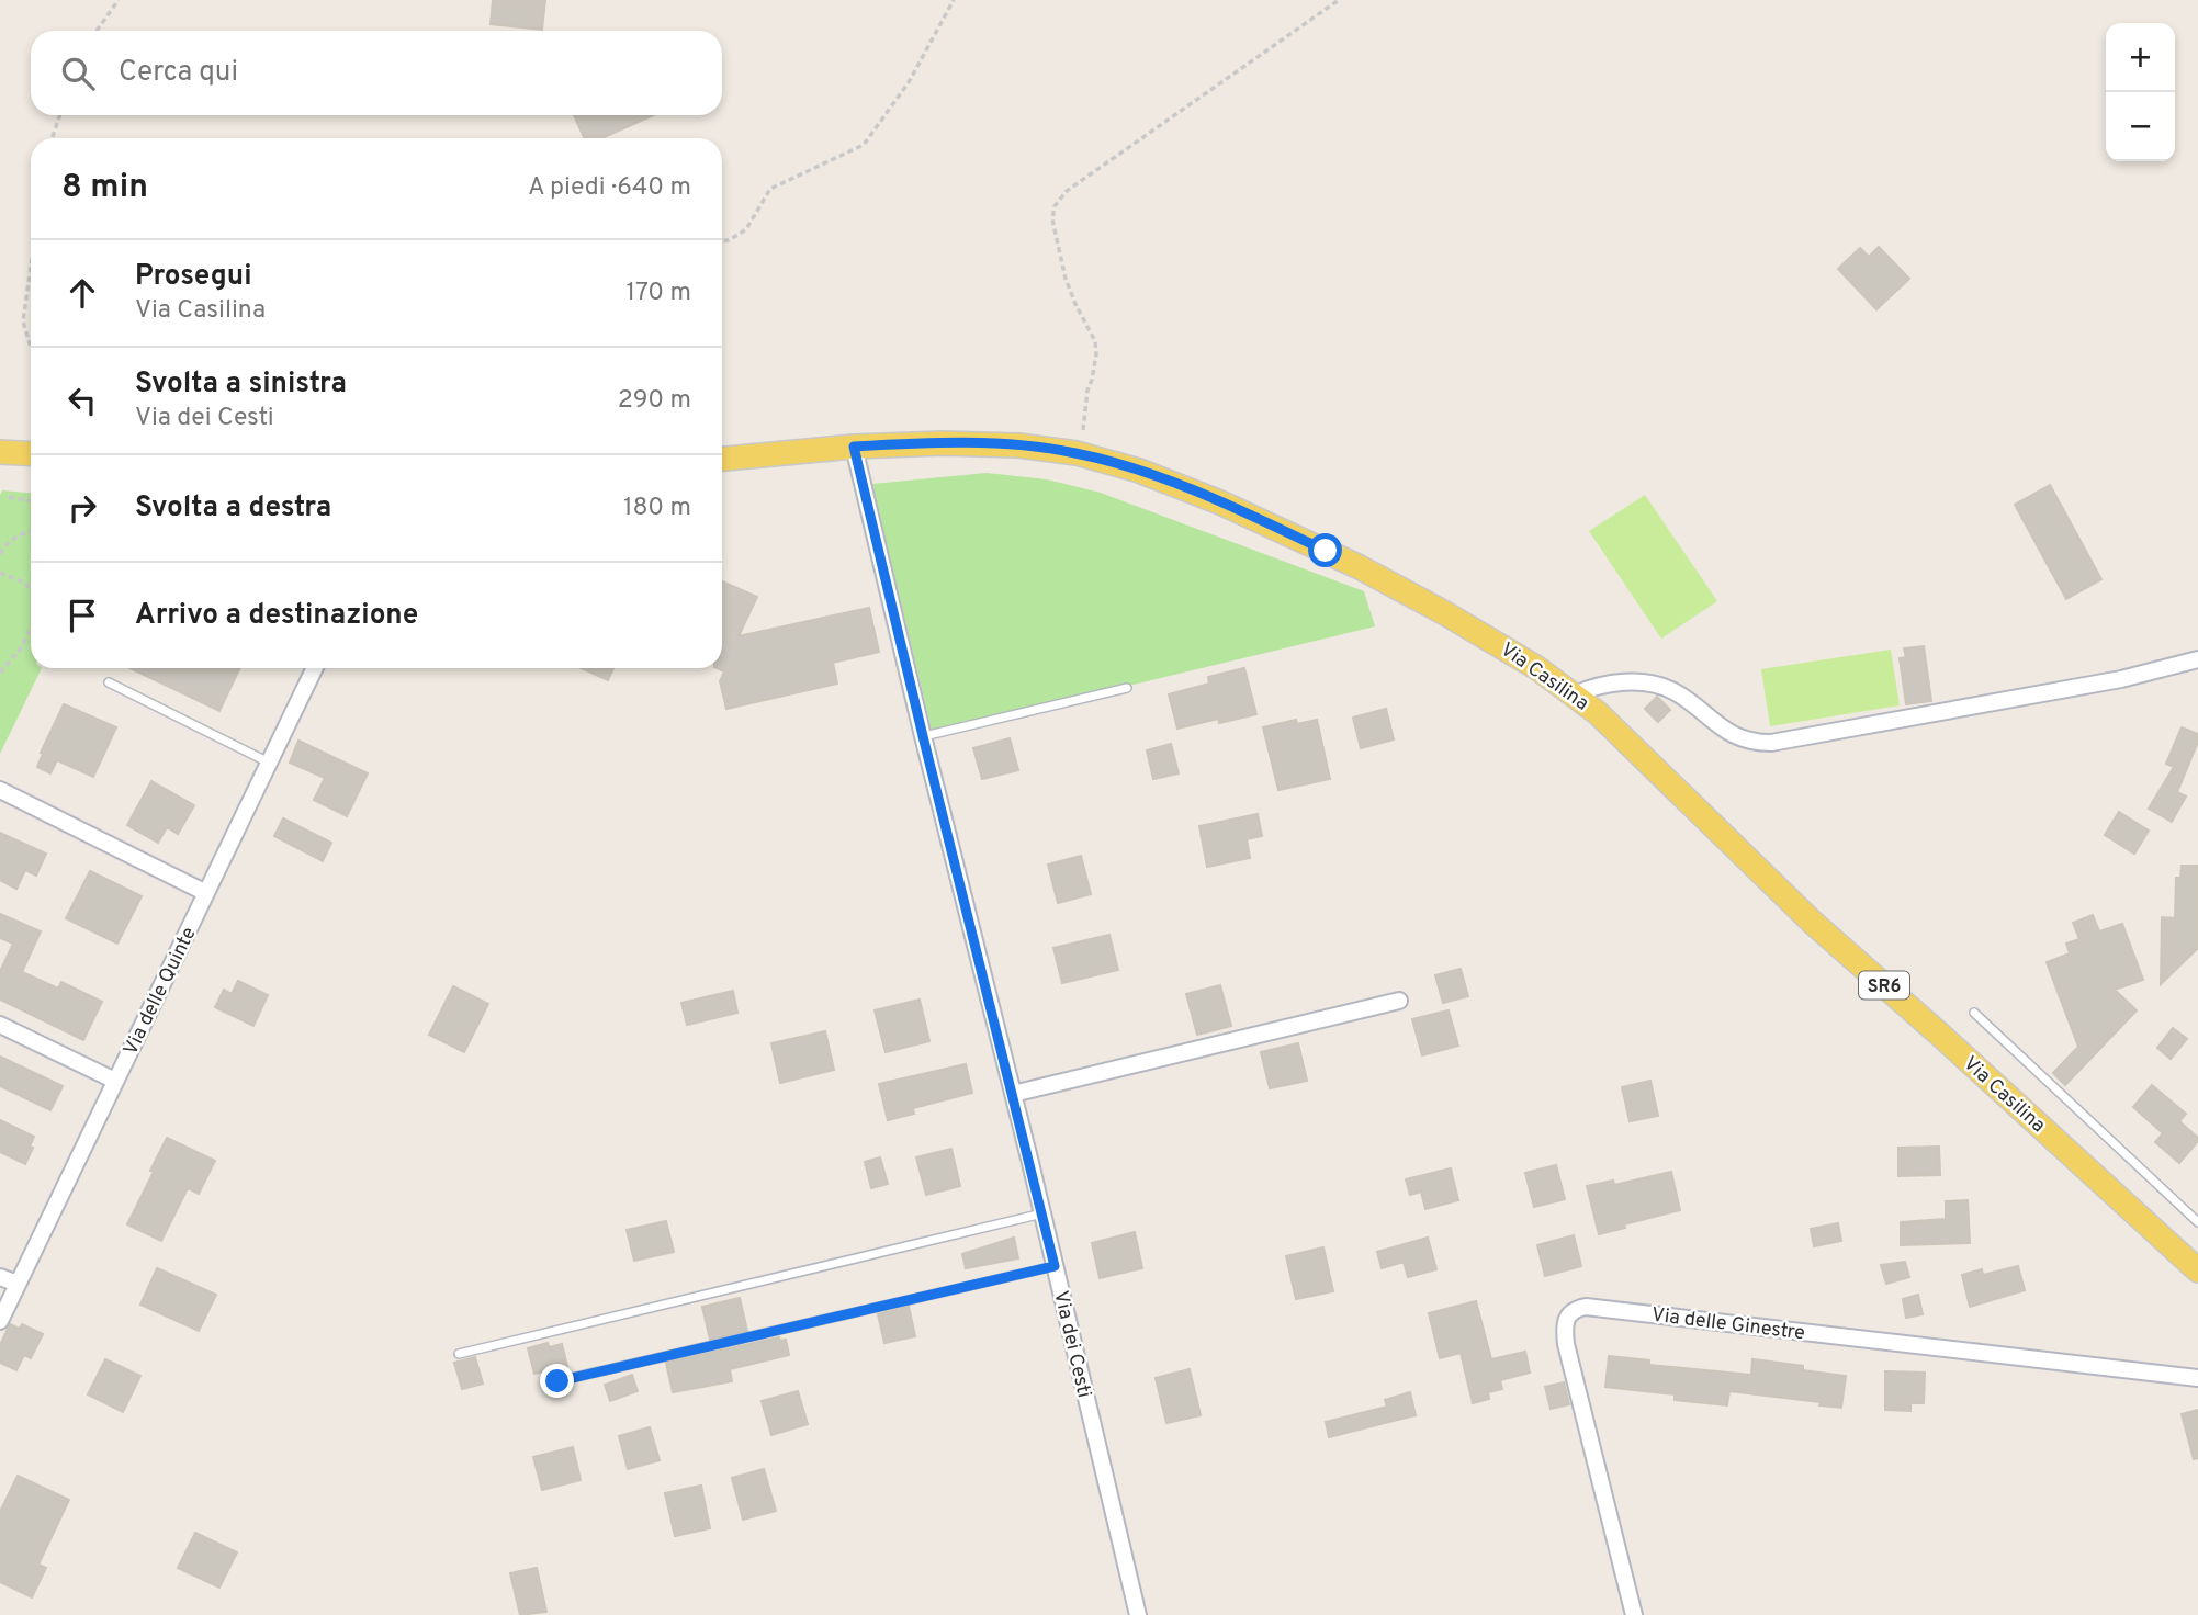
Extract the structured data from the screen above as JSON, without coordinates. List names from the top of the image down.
{
  "streets": {
    "main road": ["Via Casilina", "SR6"],
    "street": ["Via delle Quinte", "Via delle Ginestre", "Via dei Cesti"]
  },
  "crossings": [
    ["Via Casilina", "Via dei Cesti"]
  ],
  "page": {
    "map_buttons": ["+", "−"],
    "search": "Cerca qui",
    "heading": ["8 min", "A piedi · 640 m"],
    "list": [
      ["Prosegui", "Via Casilina", "170 m"],
      ["Svolta a sinistra", "Via dei Cesti", "290 m"],
      ["Svolta a destra", "180 m"],
      "Arrivo a destinazione"
    ]
  }
}
